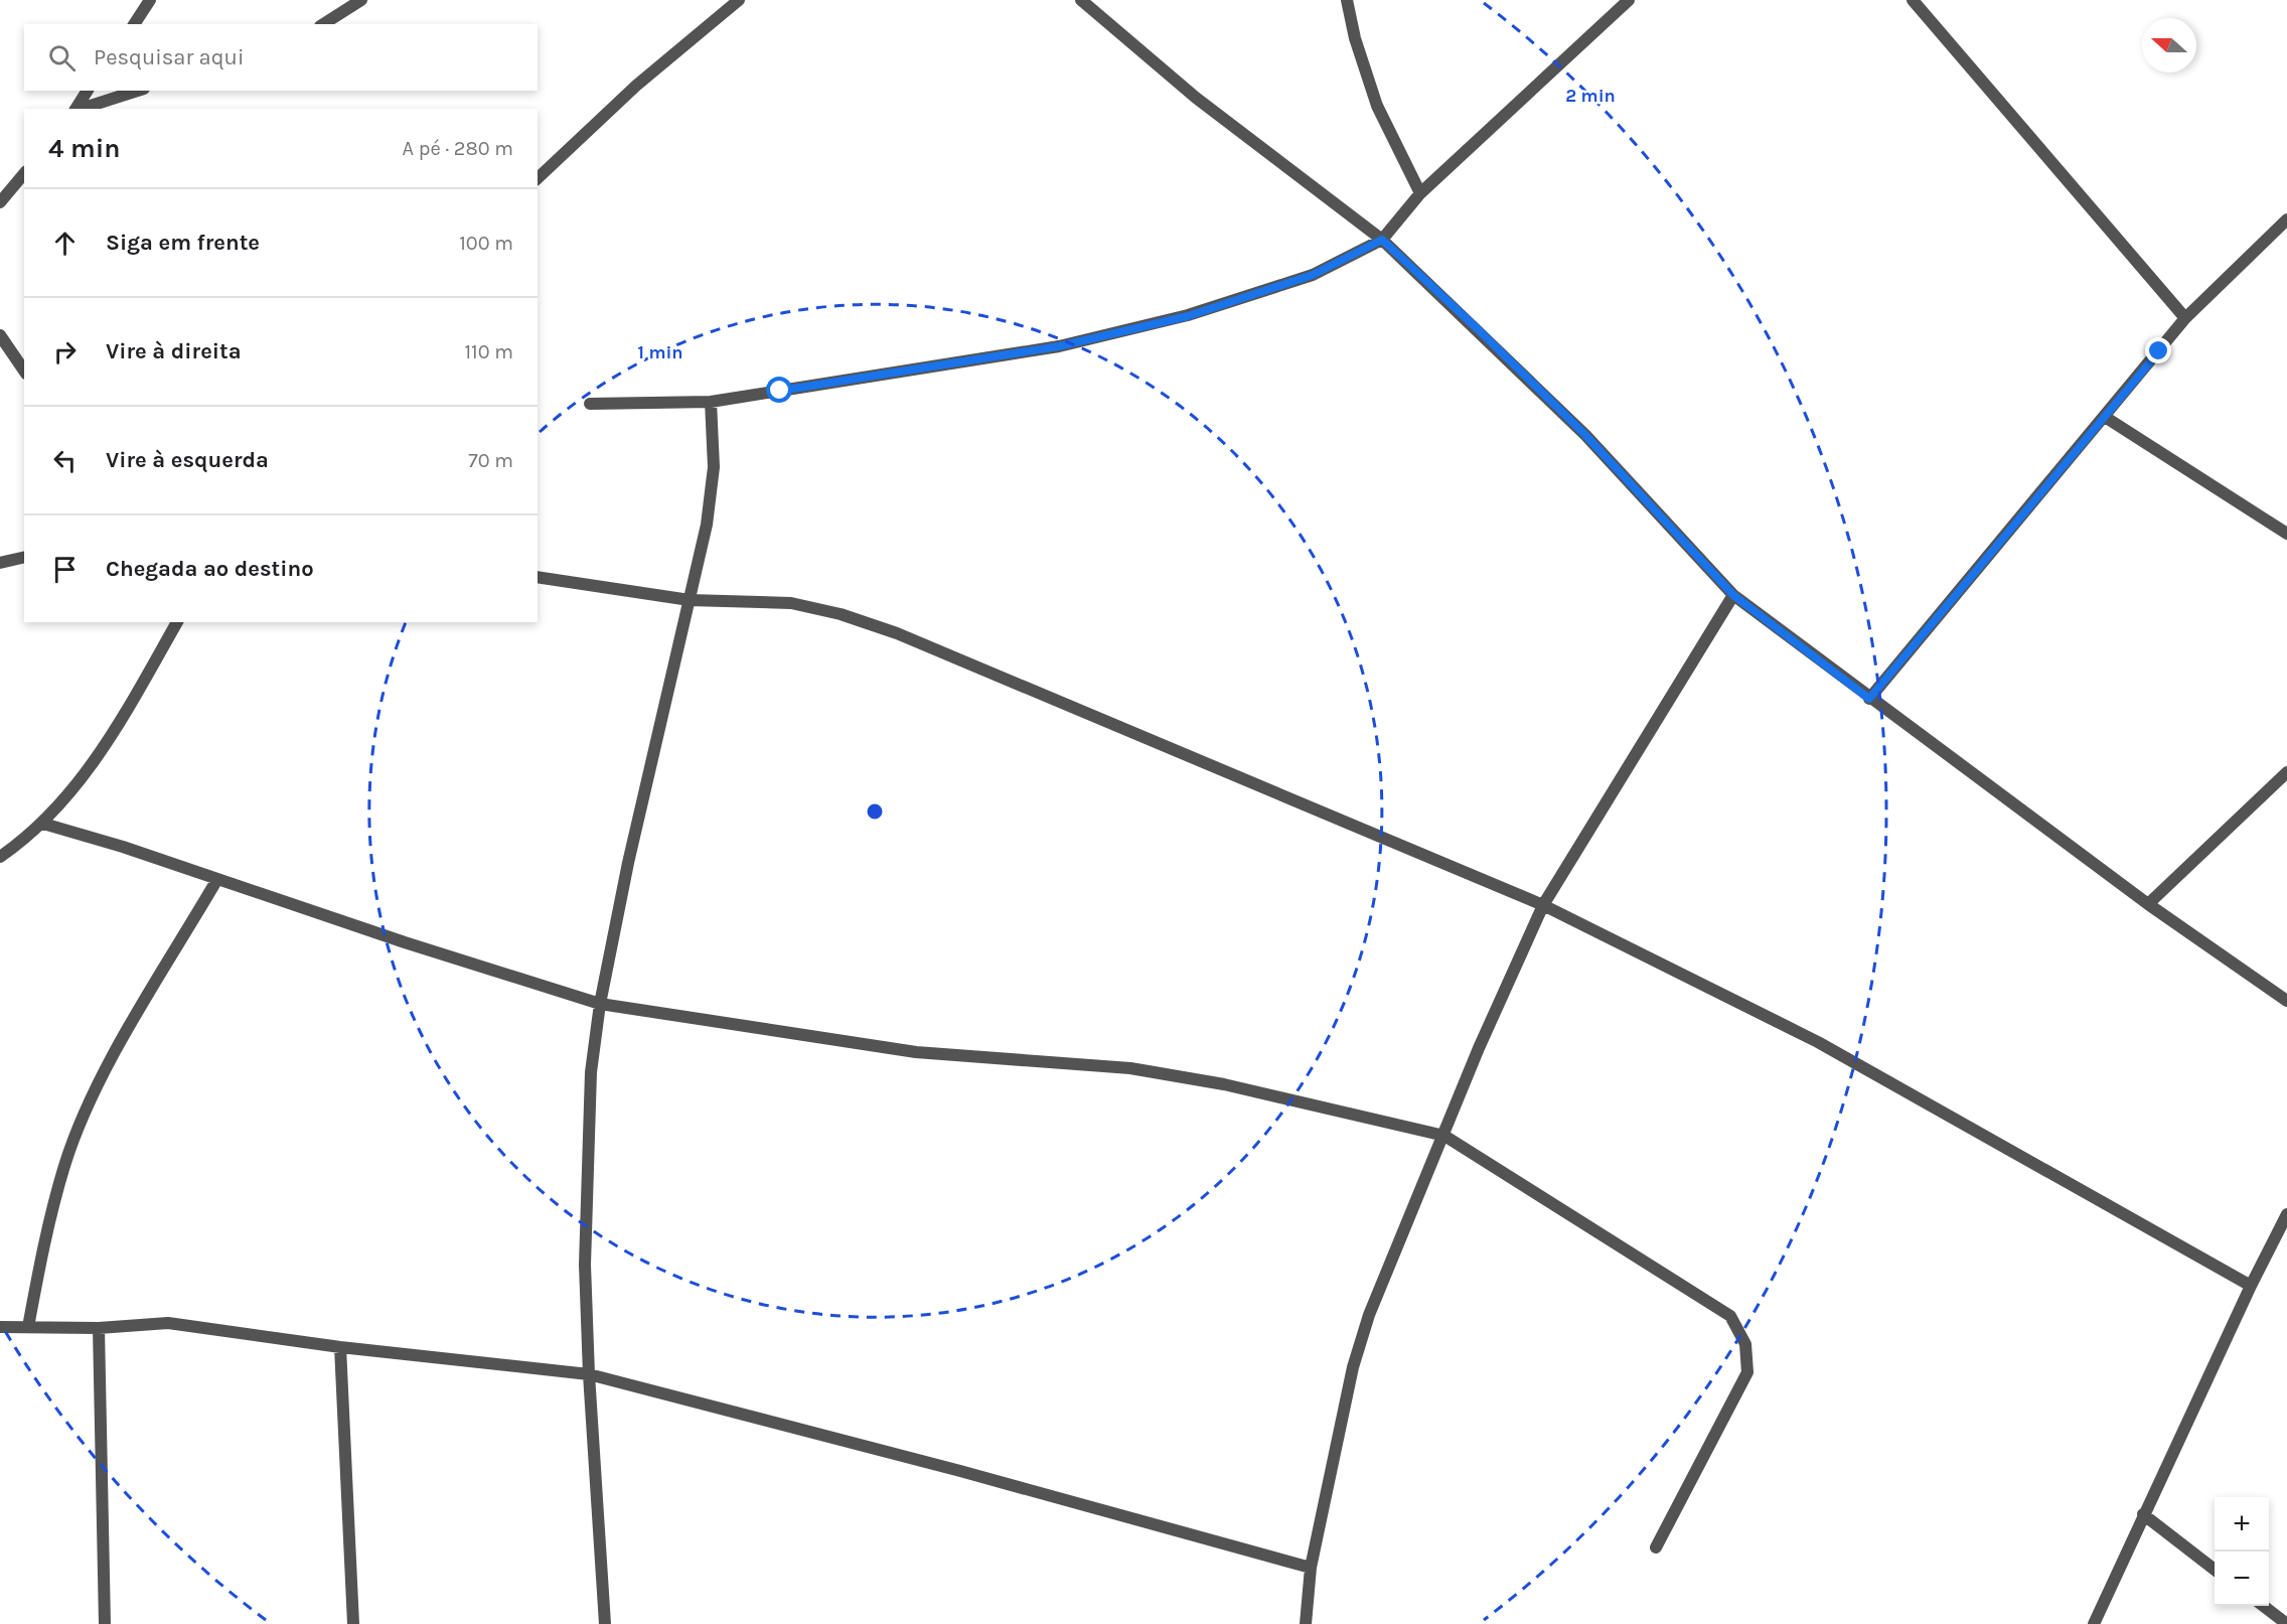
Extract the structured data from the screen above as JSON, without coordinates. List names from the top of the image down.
{
  "north": "left",
  "page": {
    "search": "Pesquisar aqui",
    "heading": ["4 min", "A pé · 280 m"],
    "list": [
      ["Siga em frente", "100 m"],
      ["Vire à direita", "110 m"],
      ["Vire à esquerda", "70 m"],
      "Chegada ao destino"
    ],
    "map_buttons": ["+", "−"]
  },
  "rings": ["2 min", "1 min"]
}
